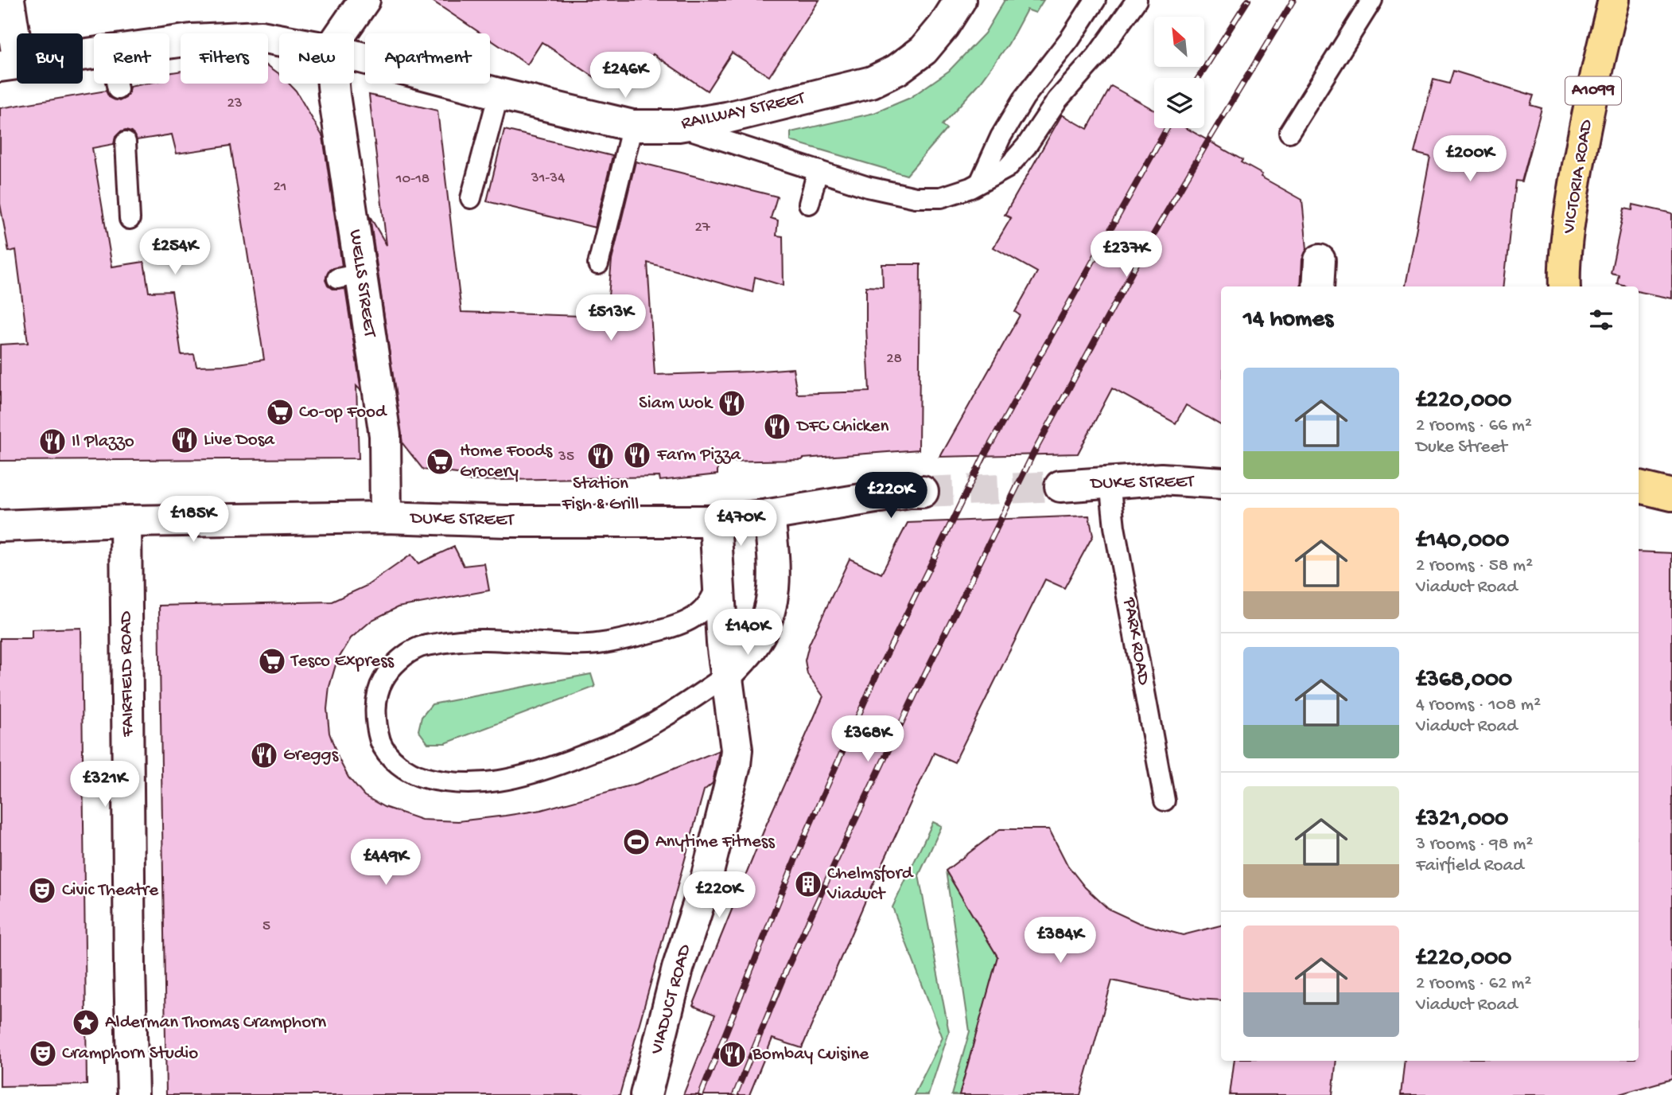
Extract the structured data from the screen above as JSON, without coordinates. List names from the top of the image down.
{
  "streets": {
    "main road": ["A1099", "VICTORIA ROAD"],
    "street": [
      "RAILWAY STREET",
      "WELLS STREET",
      "DUKE STREET",
      "FAIRFIELD ROAD",
      "VIADUCT ROAD"
    ],
    "lane": ["PARK ROAD"]
  },
  "crossings": [
    ["WELLS STREET", "DUKE STREET"],
    ["DUKE STREET", "PARK ROAD"],
    ["DUKE STREET", "FAIRFIELD ROAD"],
    ["DUKE STREET", "VIADUCT ROAD"]
  ],
  "places": {
    "restaurant": [
      "Siam Wok",
      "DFC Chicken",
      "Live Dosa",
      "Il Plazzo",
      "Farm Pizza",
      "Station Fish & Grill",
      "Greggs",
      "Bombay Cuisine"
    ],
    "supermarket": ["Co-op Food", "Home Foods Grocery", "Tesco Express"],
    "sports": ["Anytime Fitness"],
    "building": ["Chelmsford Viaduct"],
    "theatre": ["Civic Theatre", "Cramphorn Studio"],
    "place": ["Alderman Thomas Cramphorn"]
  },
  "house_numbers": [
    "23",
    "31-34",
    "10-18",
    "21",
    "27",
    "28",
    "35",
    "5"
  ],
  "north": "top left",
  "page": {
    "chip": [
      "Buy",
      "Rent",
      "Filters",
      "New",
      "Apartment"
    ],
    "price": [
      "£246K",
      "£200K",
      "£254K",
      "£237K",
      "£513K",
      "£220K",
      "£185K",
      "£470K",
      "£140K",
      "£368K",
      "£321K",
      "£449K",
      "£220K",
      "£384K"
    ],
    "heading": "14 homes",
    "list": [
      {
        "name": "£220,000",
        "note": "2 rooms · 66 m² · Duke Street"
      },
      {
        "name": "£140,000",
        "note": "2 rooms · 58 m² · Viaduct Road"
      },
      {
        "name": "£368,000",
        "note": "4 rooms · 108 m² · Viaduct Road"
      },
      {
        "name": "£321,000",
        "note": "3 rooms · 98 m² · Fairfield Road"
      },
      {
        "name": "£220,000",
        "note": "2 rooms · 62 m² · Viaduct Road"
      }
    ]
  }
}
